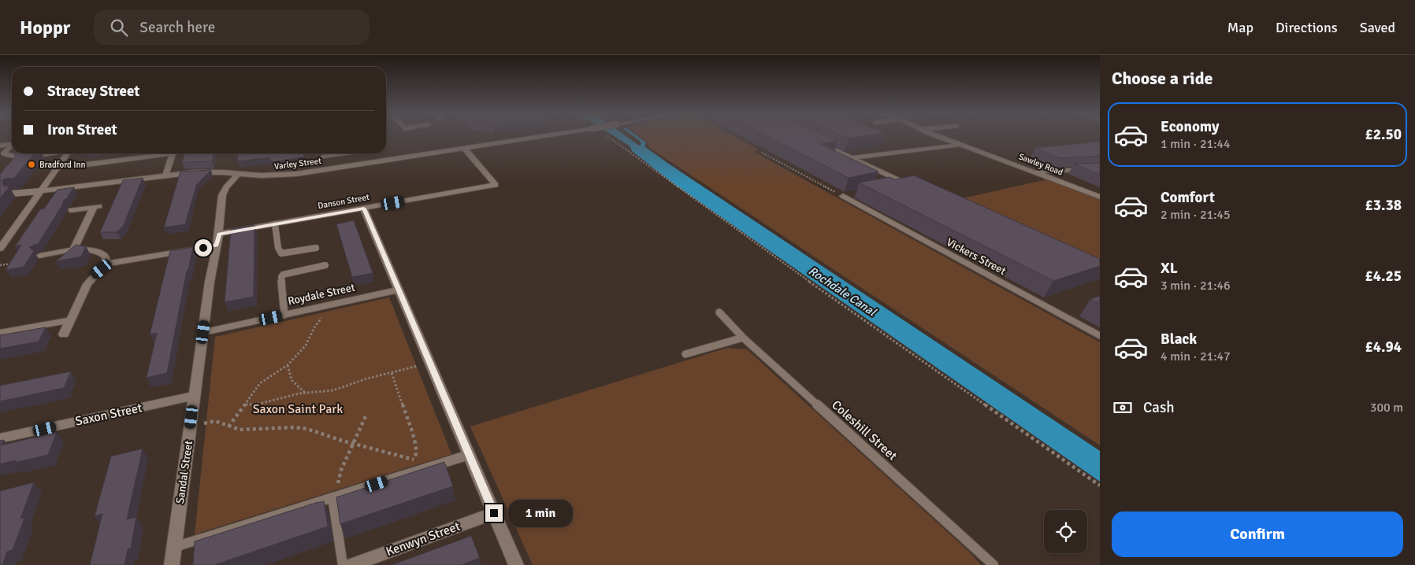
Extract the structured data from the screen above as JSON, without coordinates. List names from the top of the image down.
{
  "streets": {
    "street": [
      "Varley Street",
      "Sawley Road",
      "Danson Street",
      "Vickers Street",
      "Roydale Street",
      "Saxon Street",
      "Sandal Street",
      "Kenwyn Street"
    ],
    "lane": ["Coleshill Street"]
  },
  "crossings": [
    ["Varley Street", "Danson Street"],
    ["Varley Street", "Sandal Street"],
    ["Danson Street", "Sandal Street"],
    ["Roydale Street", "Sandal Street"],
    ["Saxon Street", "Sandal Street"]
  ],
  "water": ["Rochdale Canal"],
  "parks": ["Saxon Saint Park"],
  "places": ["Bradford Inn"],
  "page": {
    "header": "Hoppr",
    "search": "Search here",
    "nav": ["Map", "Directions", "Saved"],
    "heading": "Choose a ride",
    "banner": ["Stracey Street", "Iron Street"],
    "list": [
      {
        "name": "Economy",
        "note": "1 min · 21:44",
        "value": "£2.50"
      },
      {
        "name": "Comfort",
        "note": "2 min · 21:45",
        "value": "£3.38"
      },
      {
        "name": "XL",
        "note": "3 min · 21:46",
        "value": "£4.25"
      },
      {
        "name": "Black",
        "note": "4 min · 21:47",
        "value": "£4.94"
      }
    ],
    "pay": ["Cash", "300 m"],
    "bubble": "1 min",
    "buttons": "Confirm"
  }
}
